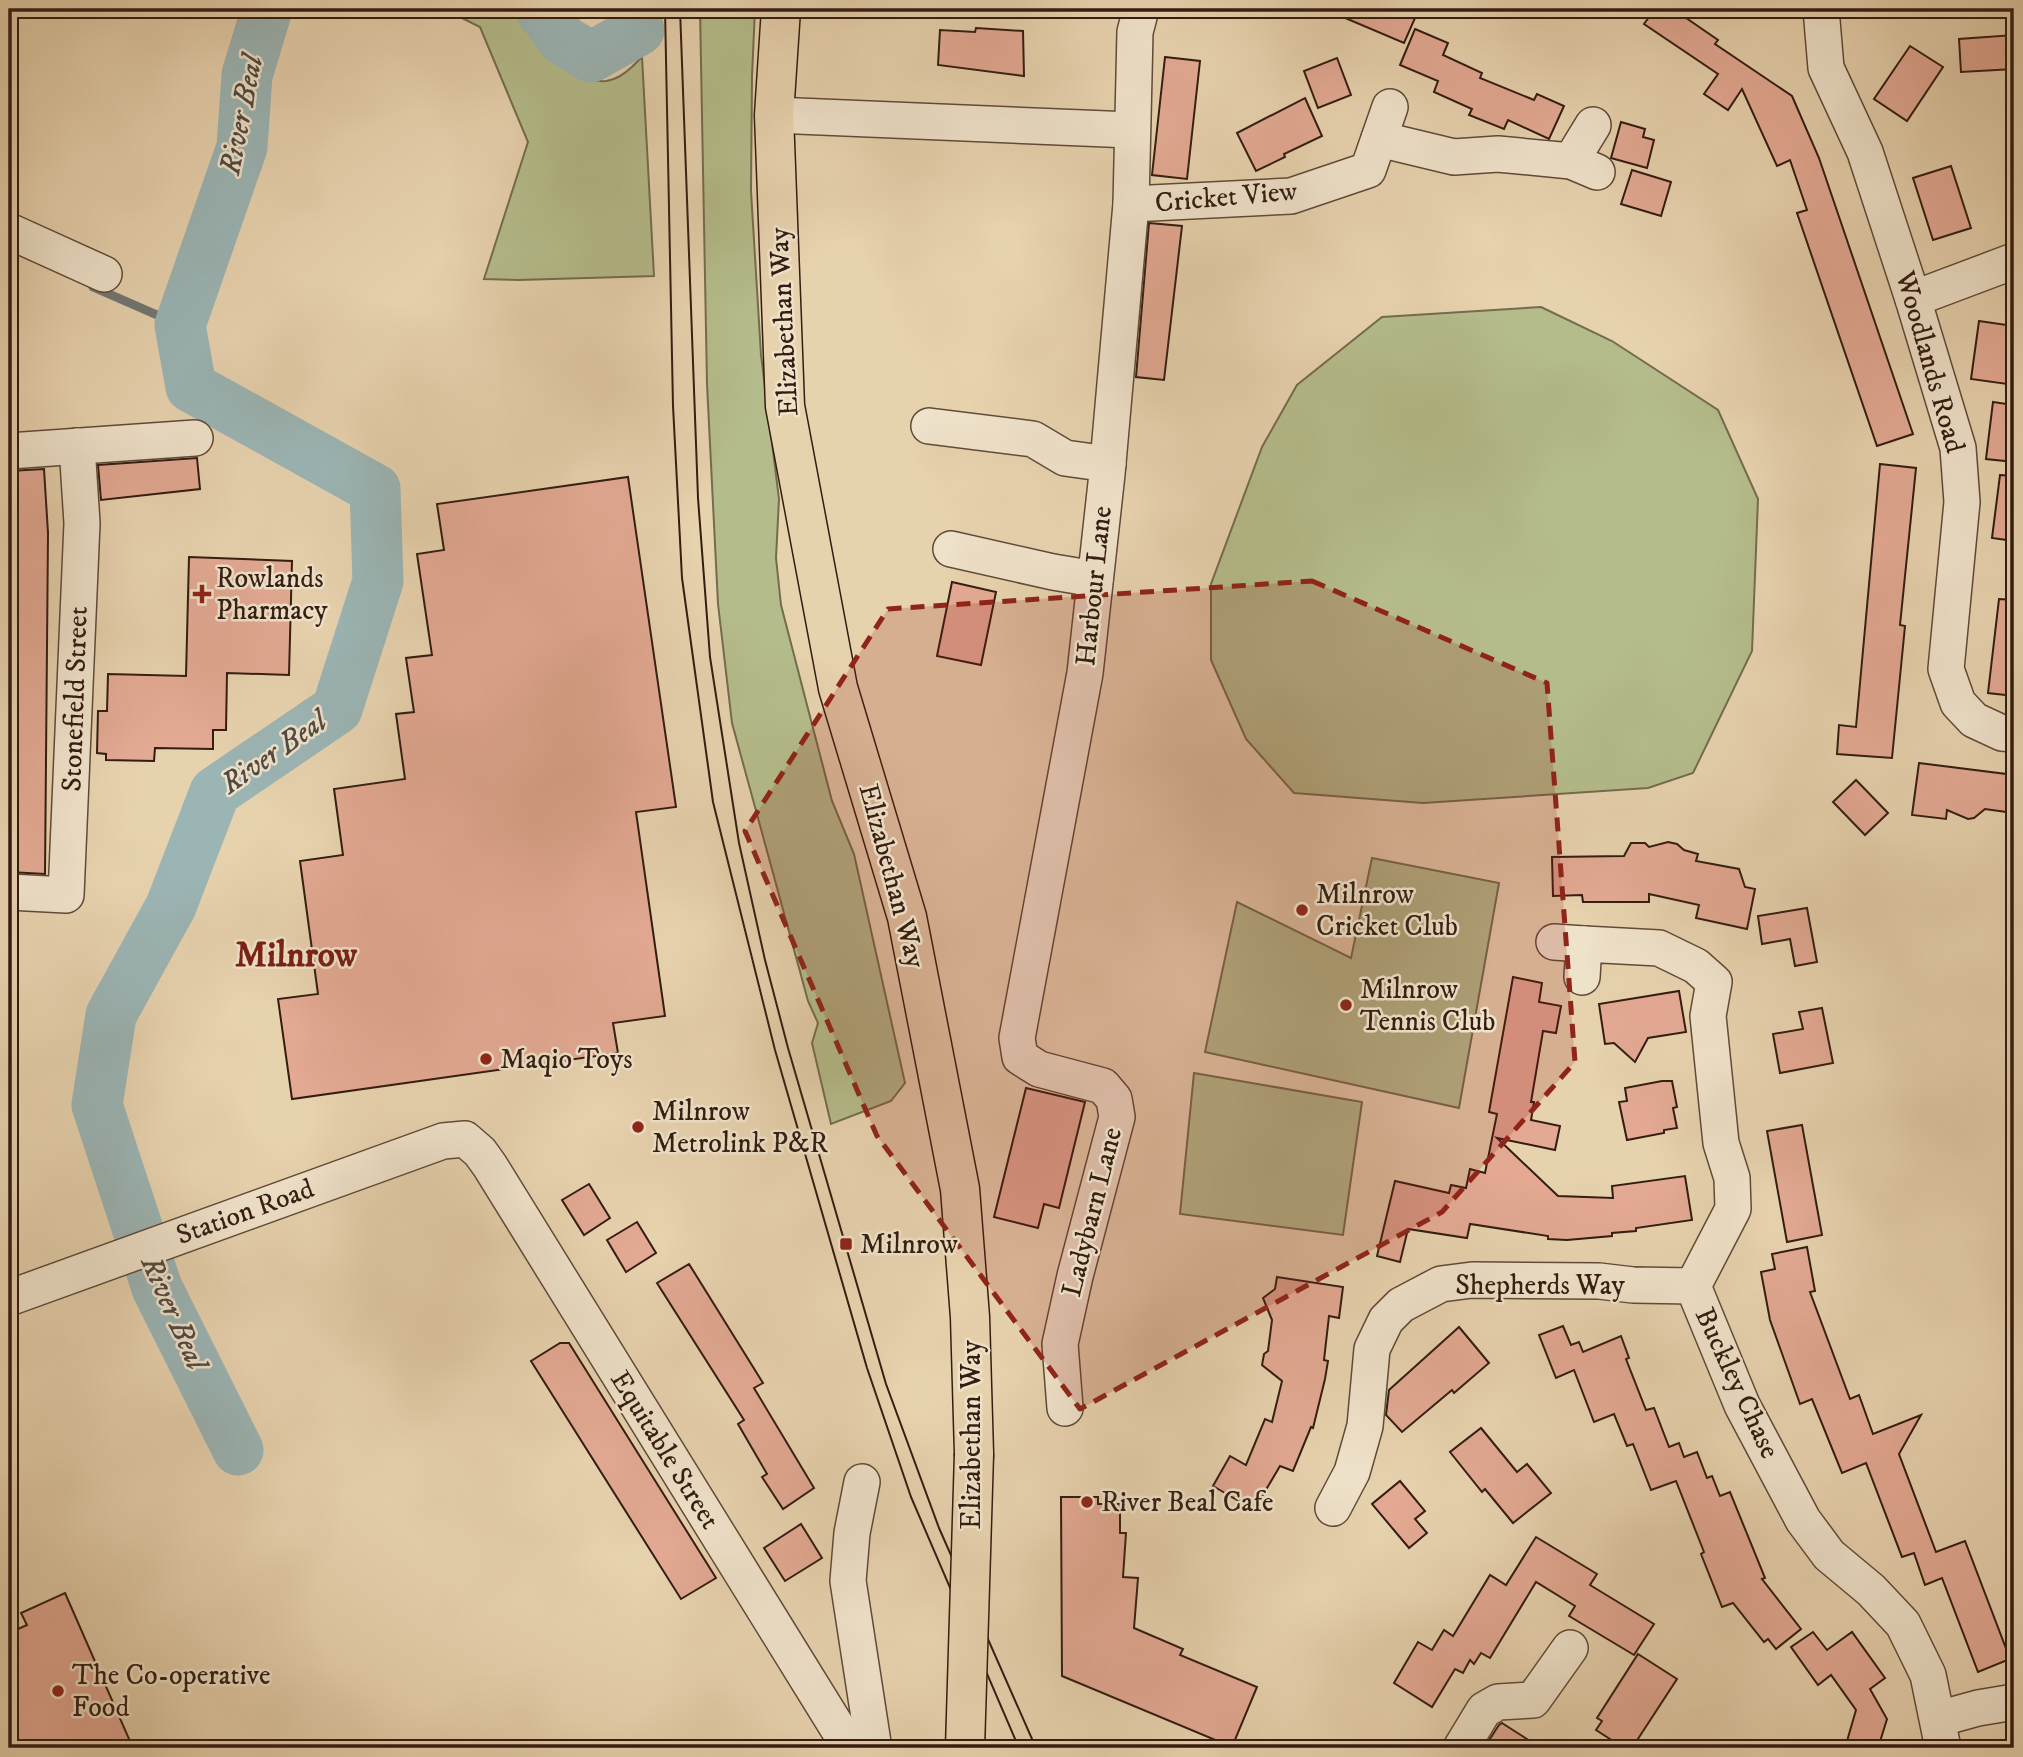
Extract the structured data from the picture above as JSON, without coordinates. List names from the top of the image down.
{
  "streets": {
    "main road": ["Elizabethan Way"],
    "street": [
      "Cricket View",
      "Woodlands Road",
      "Harbour Lane",
      "Stonefield Street",
      "Station Road",
      "Ladybarn Lane",
      "Shepherds Way",
      "Buckley Chase",
      "Equitable Street"
    ]
  },
  "crossings": [
    ["Cricket View", "Harbour Lane"],
    ["Harbour Lane", "Ladybarn Lane"],
    ["Station Road", "Equitable Street"],
    ["Shepherds Way", "Buckley Chase"]
  ],
  "districts": ["Milnrow"],
  "water": ["River Beal"],
  "places": {
    "health": ["Rowlands Pharmacy"],
    "other": [
      "Milnrow Cricket Club",
      "Milnrow Tennis Club",
      "Maqio Toys",
      "Milnrow Metrolink P&R",
      "River Beal Cafe",
      "The Co-operative Food"
    ],
    "transit": ["Milnrow"]
  }
}
